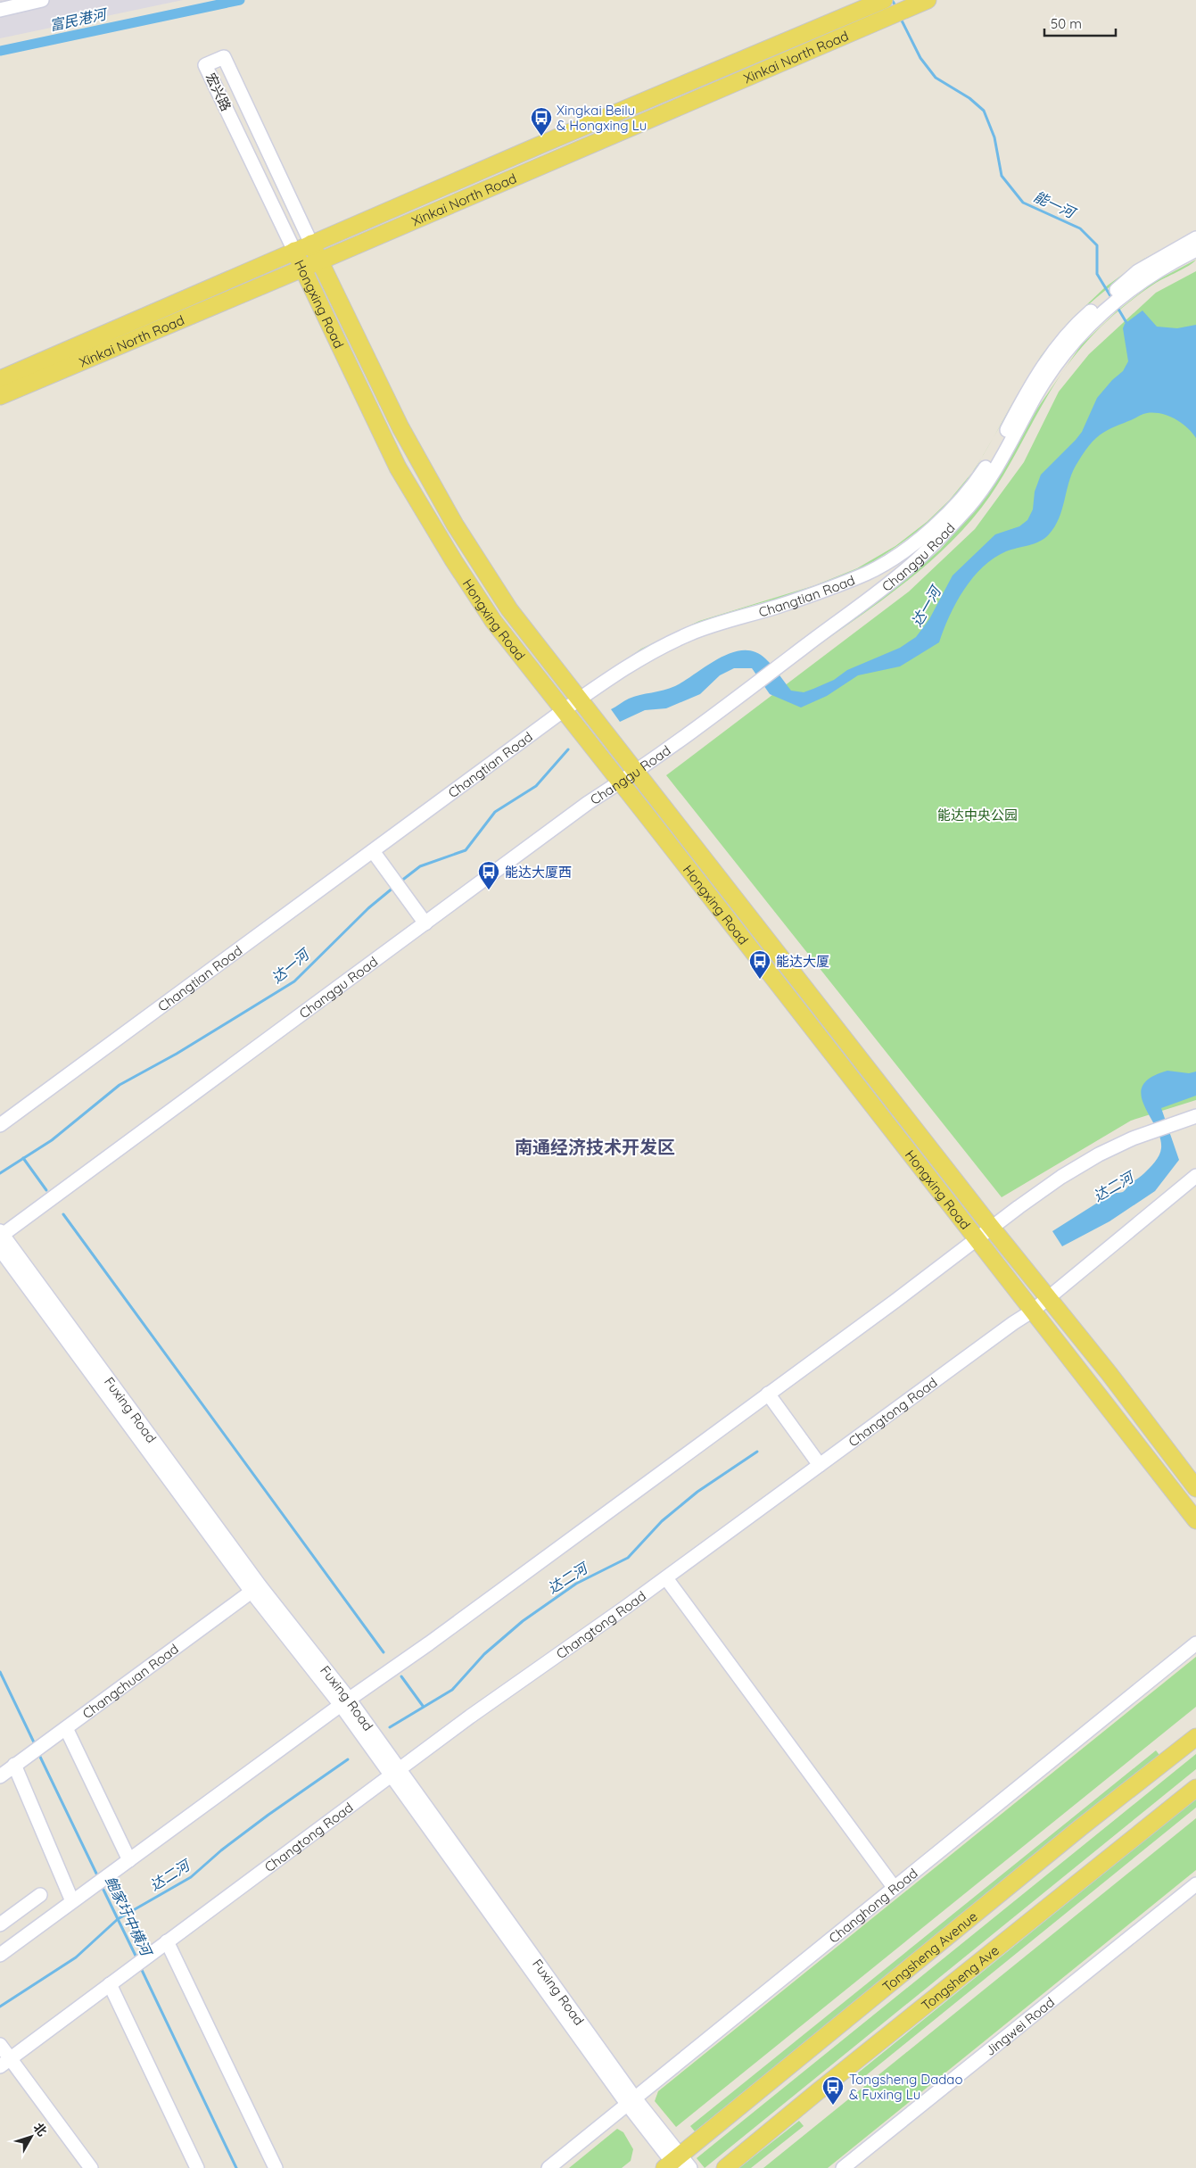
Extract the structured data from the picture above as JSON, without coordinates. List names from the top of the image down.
{
  "streets": {
    "main road": [
      "Xinkai North Road",
      "Hongxing Road",
      "Tongsheng Avenue",
      "Tongsheng Ave"
    ],
    "street": [
      "宏兴路",
      "Changgu Road",
      "Changtian Road",
      "Fuxing Road",
      "Changtong Road",
      "Changchuan Road",
      "Changhong Road",
      "Jingwei Road"
    ]
  },
  "crossings": [
    ["Xinkai North Road", "宏兴路"],
    ["Xinkai North Road", "Hongxing Road"],
    ["宏兴路", "Hongxing Road"],
    ["Hongxing Road", "Changgu Road"],
    ["Hongxing Road", "Changtian Road"],
    ["Hongxing Road", "Changtong Road"],
    ["Changgu Road", "Fuxing Road"],
    ["Fuxing Road", "Changtong Road"],
    ["Fuxing Road", "Changchuan Road"],
    ["Fuxing Road", "Changhong Road"],
    ["Fuxing Road", "Tongsheng Avenue"]
  ],
  "districts": ["南通经济技术开发区"],
  "water": [
    "富民港河",
    "能一河",
    "达一河",
    "达二河",
    "鲍家圩中横河"
  ],
  "parks": ["能达中央公园"],
  "places": {
    "bus stop": [
      "Xingkai Beilu & Hongxing Lu",
      "能达大厦西",
      "能达大厦",
      "Tongsheng Dadao & Fuxing Lu"
    ]
  },
  "scale_bar": "50 m",
  "north": "top right"
}
